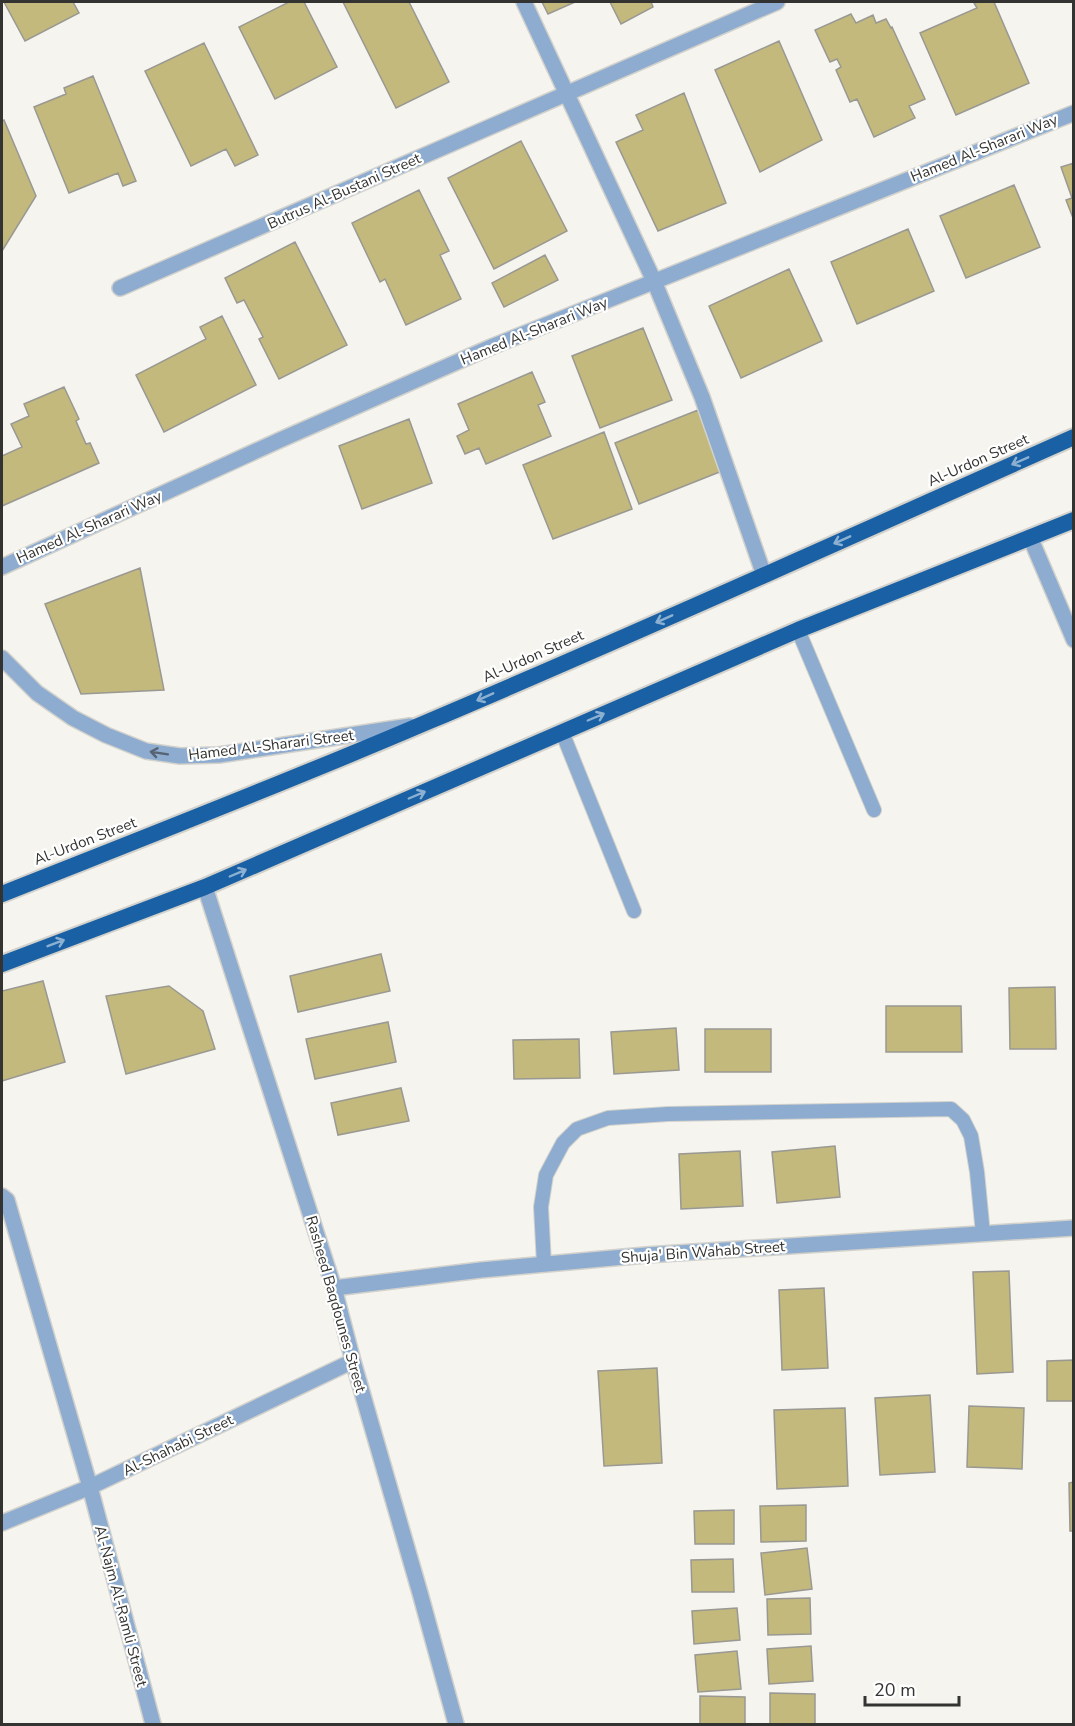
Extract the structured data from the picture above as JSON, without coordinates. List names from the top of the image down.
{
  "streets": {
    "highway": ["Al-Urdon Street"],
    "street": [
      "Hamed Al-Sharari Way",
      "Butrus Al-Bustani Street",
      "Hamed Al-Sharari Street",
      "Shuja' Bin Wahab Street",
      "Rasheed Baqdounes Street",
      "Al-Shahabi Street",
      "Al-Najm Al-Ramli Street"
    ]
  },
  "crossings": [
    ["Al-Urdon Street", "Hamed Al-Sharari Street"],
    ["Shuja' Bin Wahab Street", "Rasheed Baqdounes Street"],
    ["Rasheed Baqdounes Street", "Al-Shahabi Street"],
    ["Al-Shahabi Street", "Al-Najm Al-Ramli Street"]
  ],
  "one_way": ["Hamed Al-Sharari Street"],
  "scale_bar": "20 m"
}
